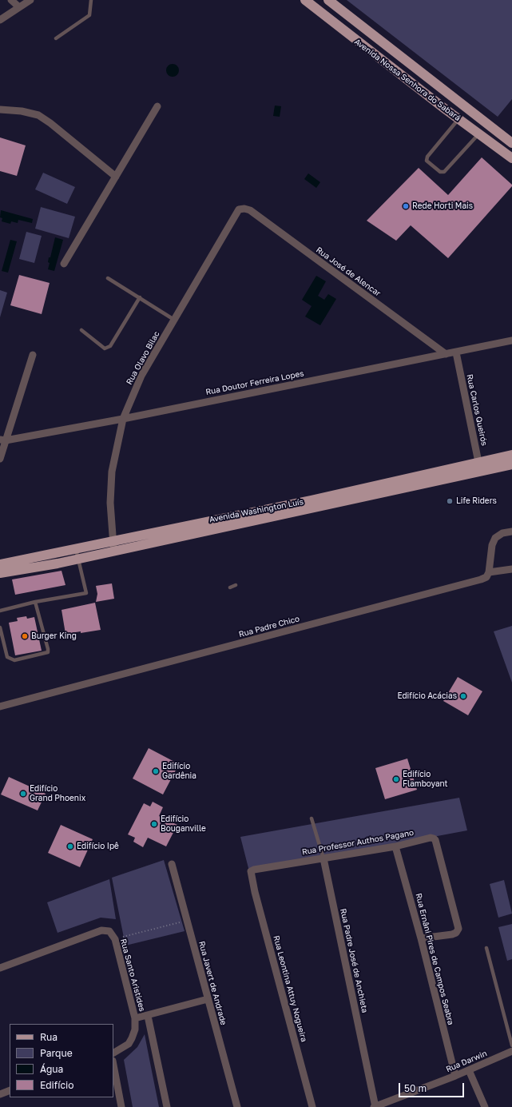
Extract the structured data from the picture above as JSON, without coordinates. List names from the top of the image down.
{
  "streets": {
    "main road": ["Avenida Nossa Senhora do Sabará", "Avenida Washington Luís"],
    "street": [
      "Rua José de Alencar",
      "Rua Olavo Bilac",
      "Rua Doutor Ferreira Lopes",
      "Rua Carlos Queirós",
      "Rua Padre Chico",
      "Rua Professor Authos Pagano",
      "Rua Ernâni Pires de Campos Seabra",
      "Rua Padre José de Anchieta",
      "Rua Santo Aristides",
      "Rua Javert de Andrade",
      "Rua Leontina Attuy Nogueira",
      "Rua Darwin"
    ]
  },
  "crossings": [
    ["Rua José de Alencar", "Rua Olavo Bilac"],
    ["Rua José de Alencar", "Rua Doutor Ferreira Lopes"],
    ["Rua Olavo Bilac", "Rua Doutor Ferreira Lopes"],
    ["Rua Olavo Bilac", "Avenida Washington Luís"],
    ["Rua Doutor Ferreira Lopes", "Rua Carlos Queirós"],
    ["Rua Carlos Queirós", "Avenida Washington Luís"],
    ["Rua Professor Authos Pagano", "Rua Ernâni Pires de Campos Seabra"],
    ["Rua Professor Authos Pagano", "Rua Padre José de Anchieta"],
    ["Rua Professor Authos Pagano", "Rua Leontina Attuy Nogueira"],
    ["Rua Ernâni Pires de Campos Seabra", "Rua Darwin"],
    ["Rua Padre José de Anchieta", "Rua Darwin"]
  ],
  "places": [
    "Rede Horti Mais",
    "Life Riders",
    "Burger King",
    "Edifício Acácias",
    "Edifício Gardênia",
    "Edifício Flamboyant",
    "Edifício Grand Phoenix",
    "Edifício Bouganville",
    "Edifício Ipê"
  ],
  "legend": [
    "Rua",
    "Parque",
    "Água",
    "Edifício"
  ],
  "scale_bar": "50 m"
}
